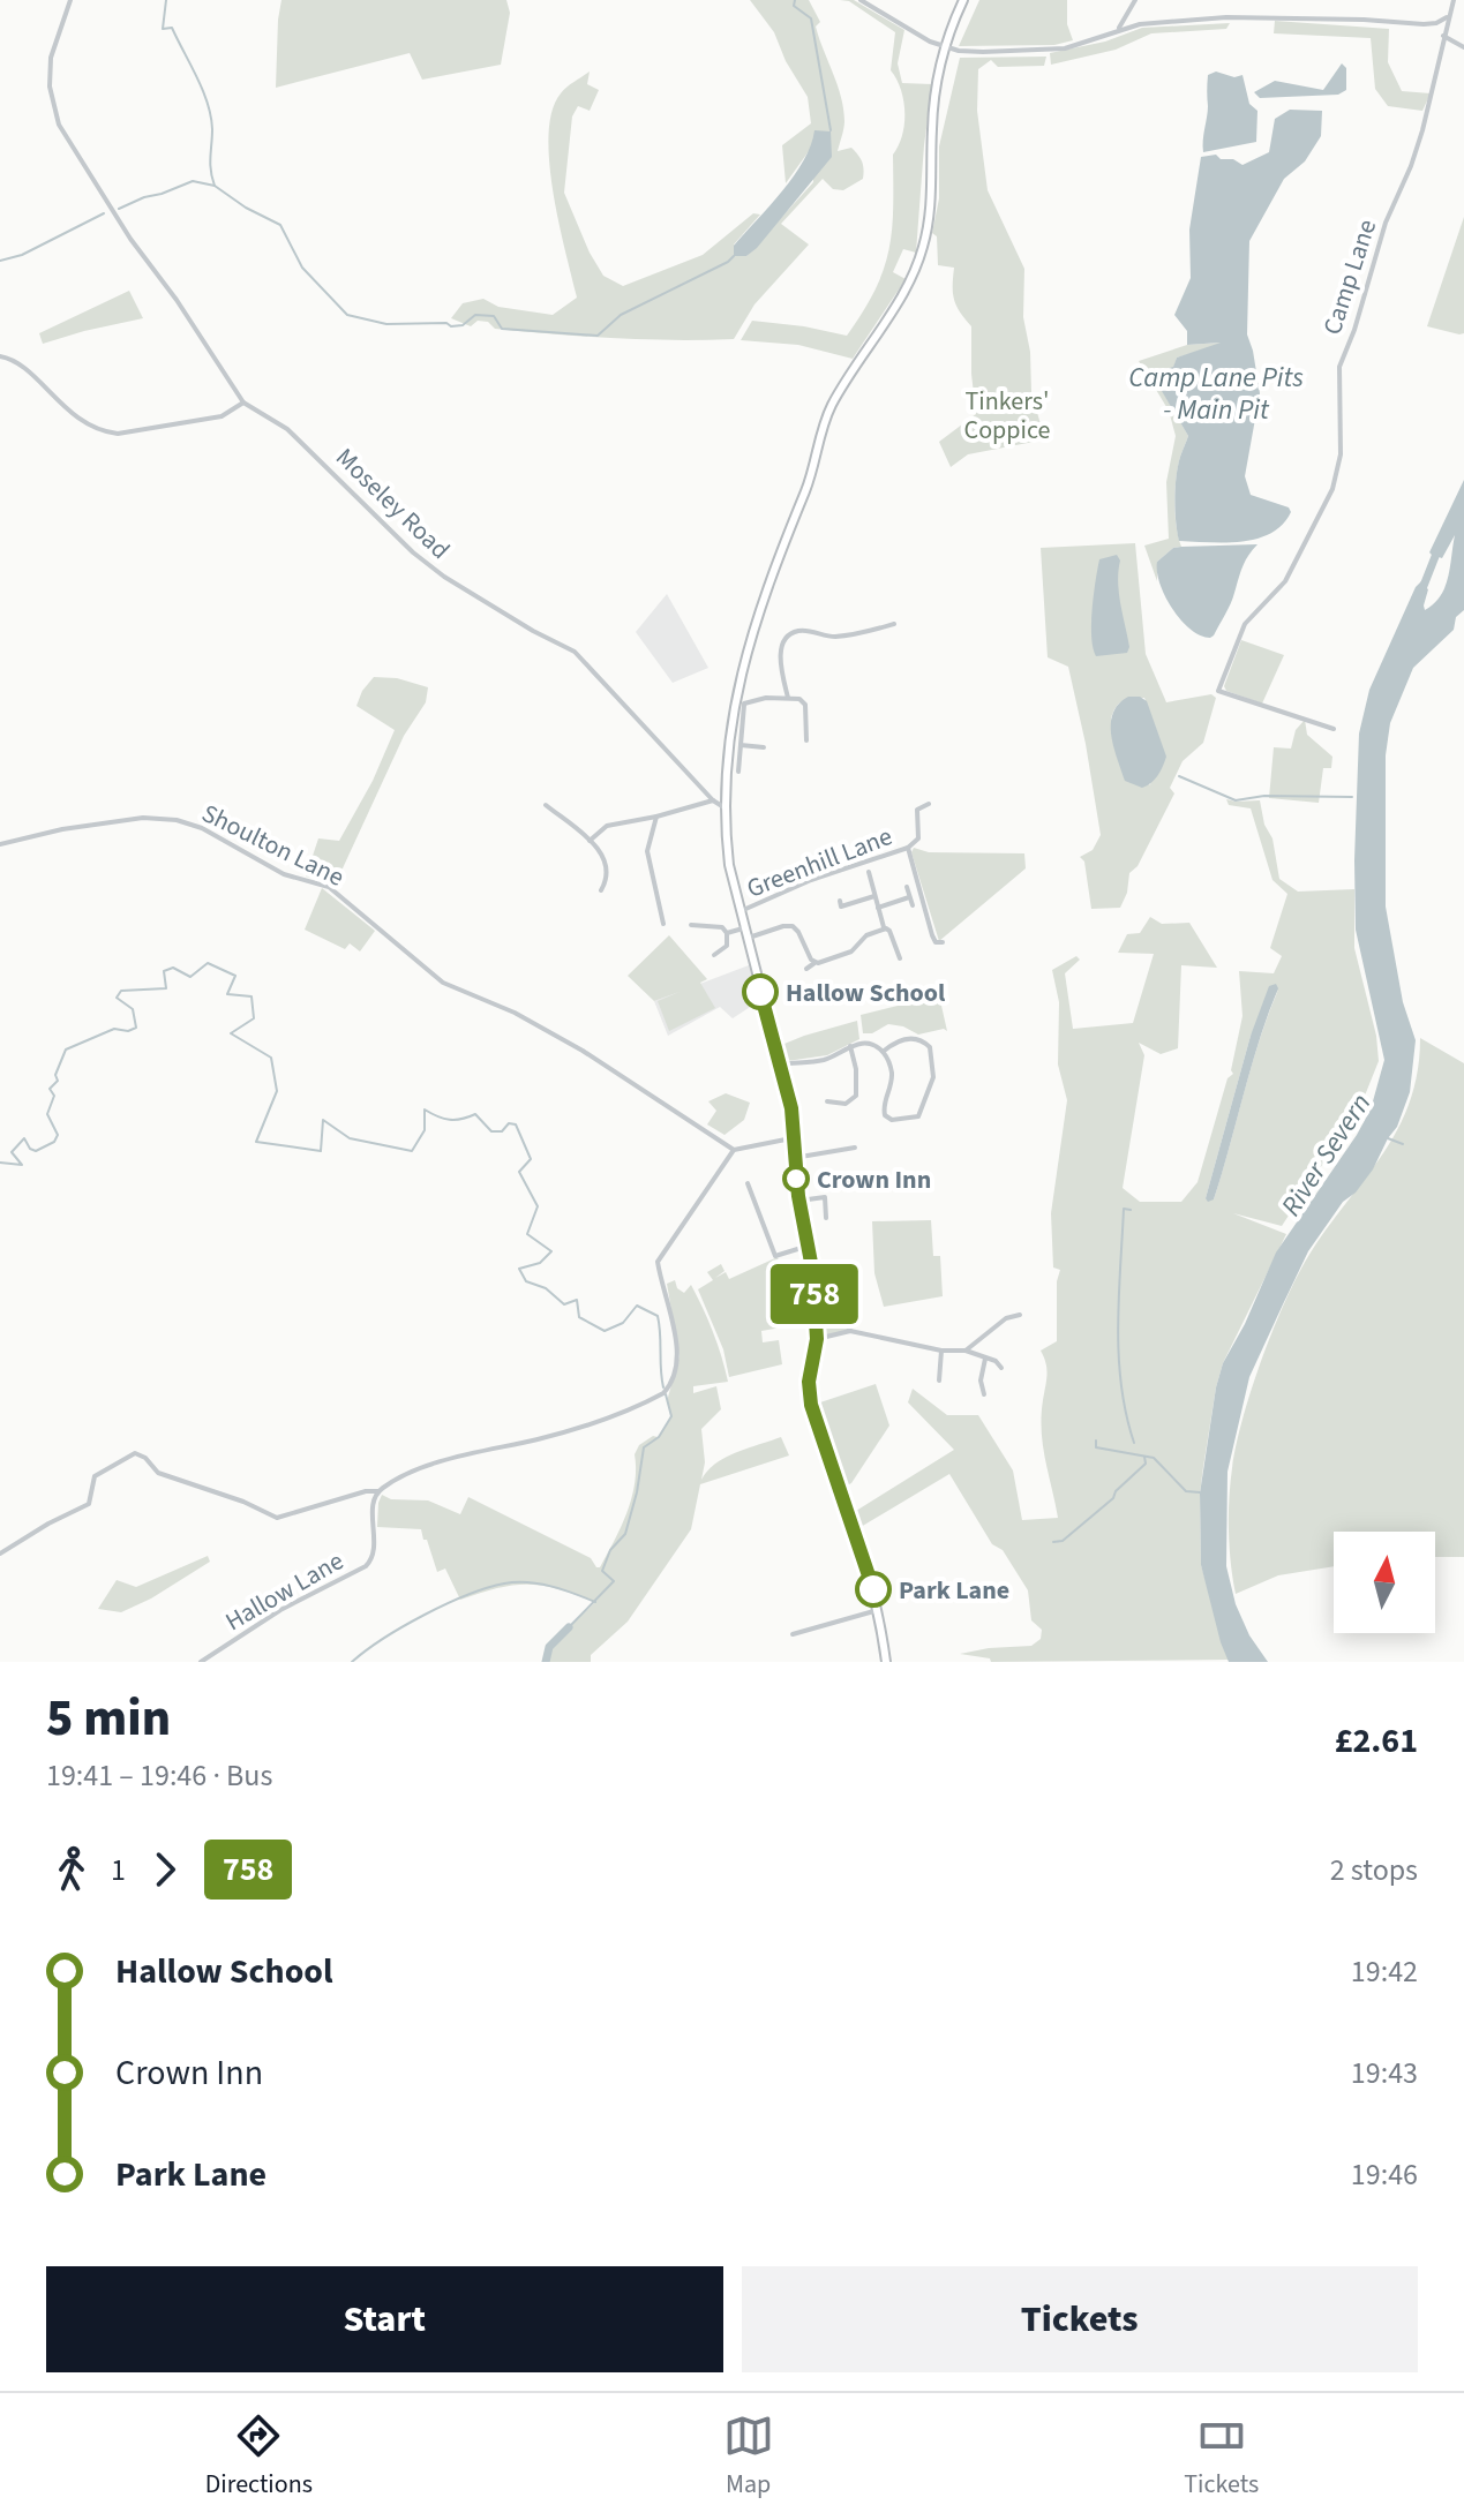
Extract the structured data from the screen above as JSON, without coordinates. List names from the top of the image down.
{
  "streets": {
    "street": [
      "Camp Lane",
      "Moseley Road",
      "Shoulton Lane",
      "Greenhill Lane",
      "Hallow Lane"
    ]
  },
  "water": ["Camp Lane Pits - Main Pit", "River Severn"],
  "parks": ["Tinkers' Coppice"],
  "places": ["Hallow School", "Crown Inn", "Park Lane"],
  "lines": ["bus line 758"],
  "north": "top",
  "page": {
    "on_map": "758",
    "heading": ["5 min", "19:41 – 19:46 · Bus", "£2.61"],
    "legs": ["1", "758", "2 stops"],
    "list": [
      {
        "name": "Hallow School",
        "value": "19:42"
      },
      {
        "name": "Crown Inn",
        "value": "19:43"
      },
      {
        "name": "Park Lane",
        "value": "19:46"
      }
    ],
    "buttons": ["Start", "Tickets"],
    "tabs": ["Directions", "Map", "Tickets"]
  }
}
